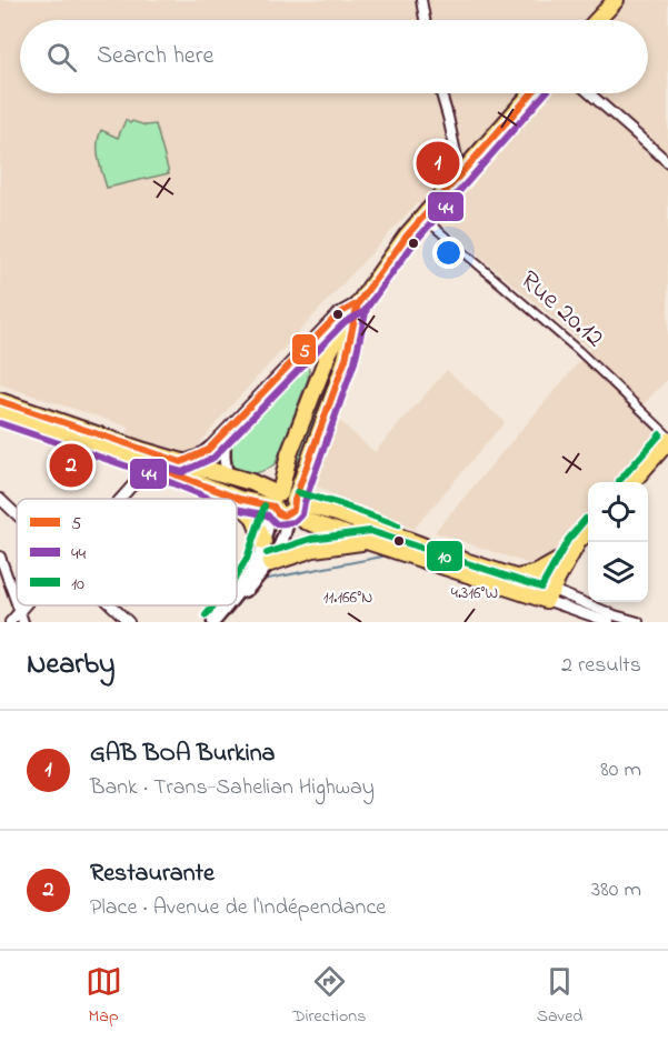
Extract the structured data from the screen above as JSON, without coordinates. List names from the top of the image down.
{
  "streets": {
    "street": ["Rue 20.12"]
  },
  "lines": ["transit line 5", "transit line 44", "transit line 10"],
  "legend": ["5", "44", "10"],
  "page": {
    "search": "Search here",
    "pins": ["1", "2"],
    "heading": ["Nearby", "2 results"],
    "list": [
      {
        "mark": "1",
        "name": "GAB BOA Burkina",
        "note": "Bank · Trans-Sahelian Highway",
        "value": "80 m"
      },
      {
        "mark": "2",
        "name": "Restaurante",
        "note": "Place · Avenue de l'Indépendance",
        "value": "380 m"
      }
    ],
    "nav": ["Map", "Directions", "Saved"]
  },
  "coordinates": ["4.316°W", "11.166°N"]
}
